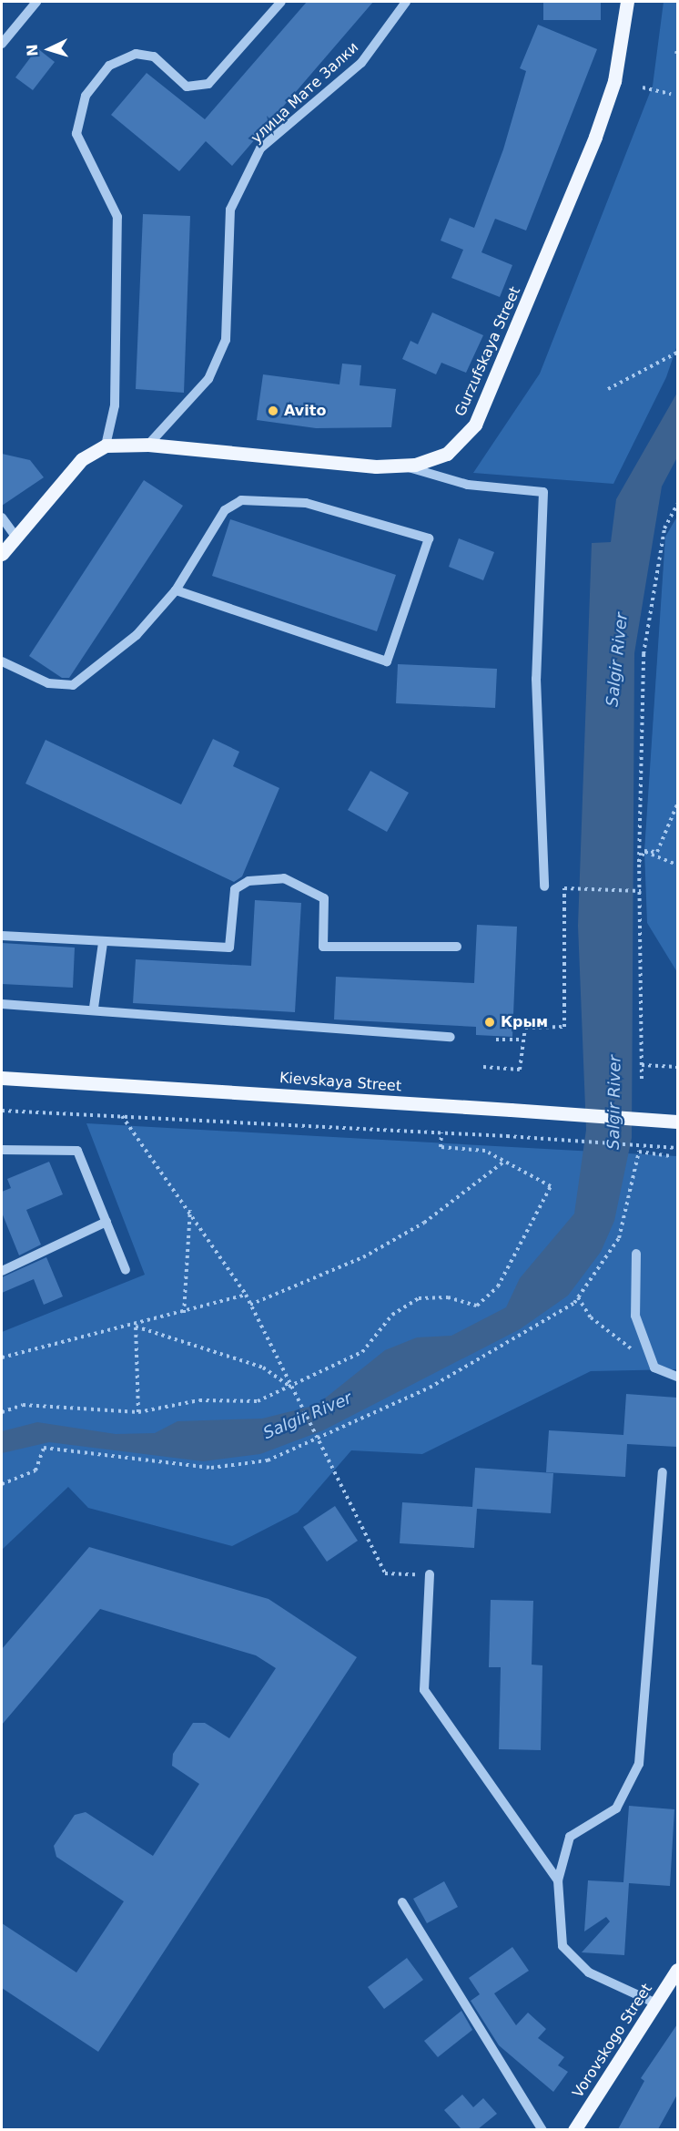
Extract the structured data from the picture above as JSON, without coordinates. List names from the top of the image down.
{
  "streets": {
    "main road": ["Gurzufskaya Street", "Kievskaya Street", "Vorovskogo Street"],
    "lane": ["улица Мате Залки"]
  },
  "crossings": [
    ["улица Мате Залки", "Gurzufskaya Street"]
  ],
  "water": ["Salgir River"],
  "places": ["Avito", "Крым"],
  "north": "left"
}
